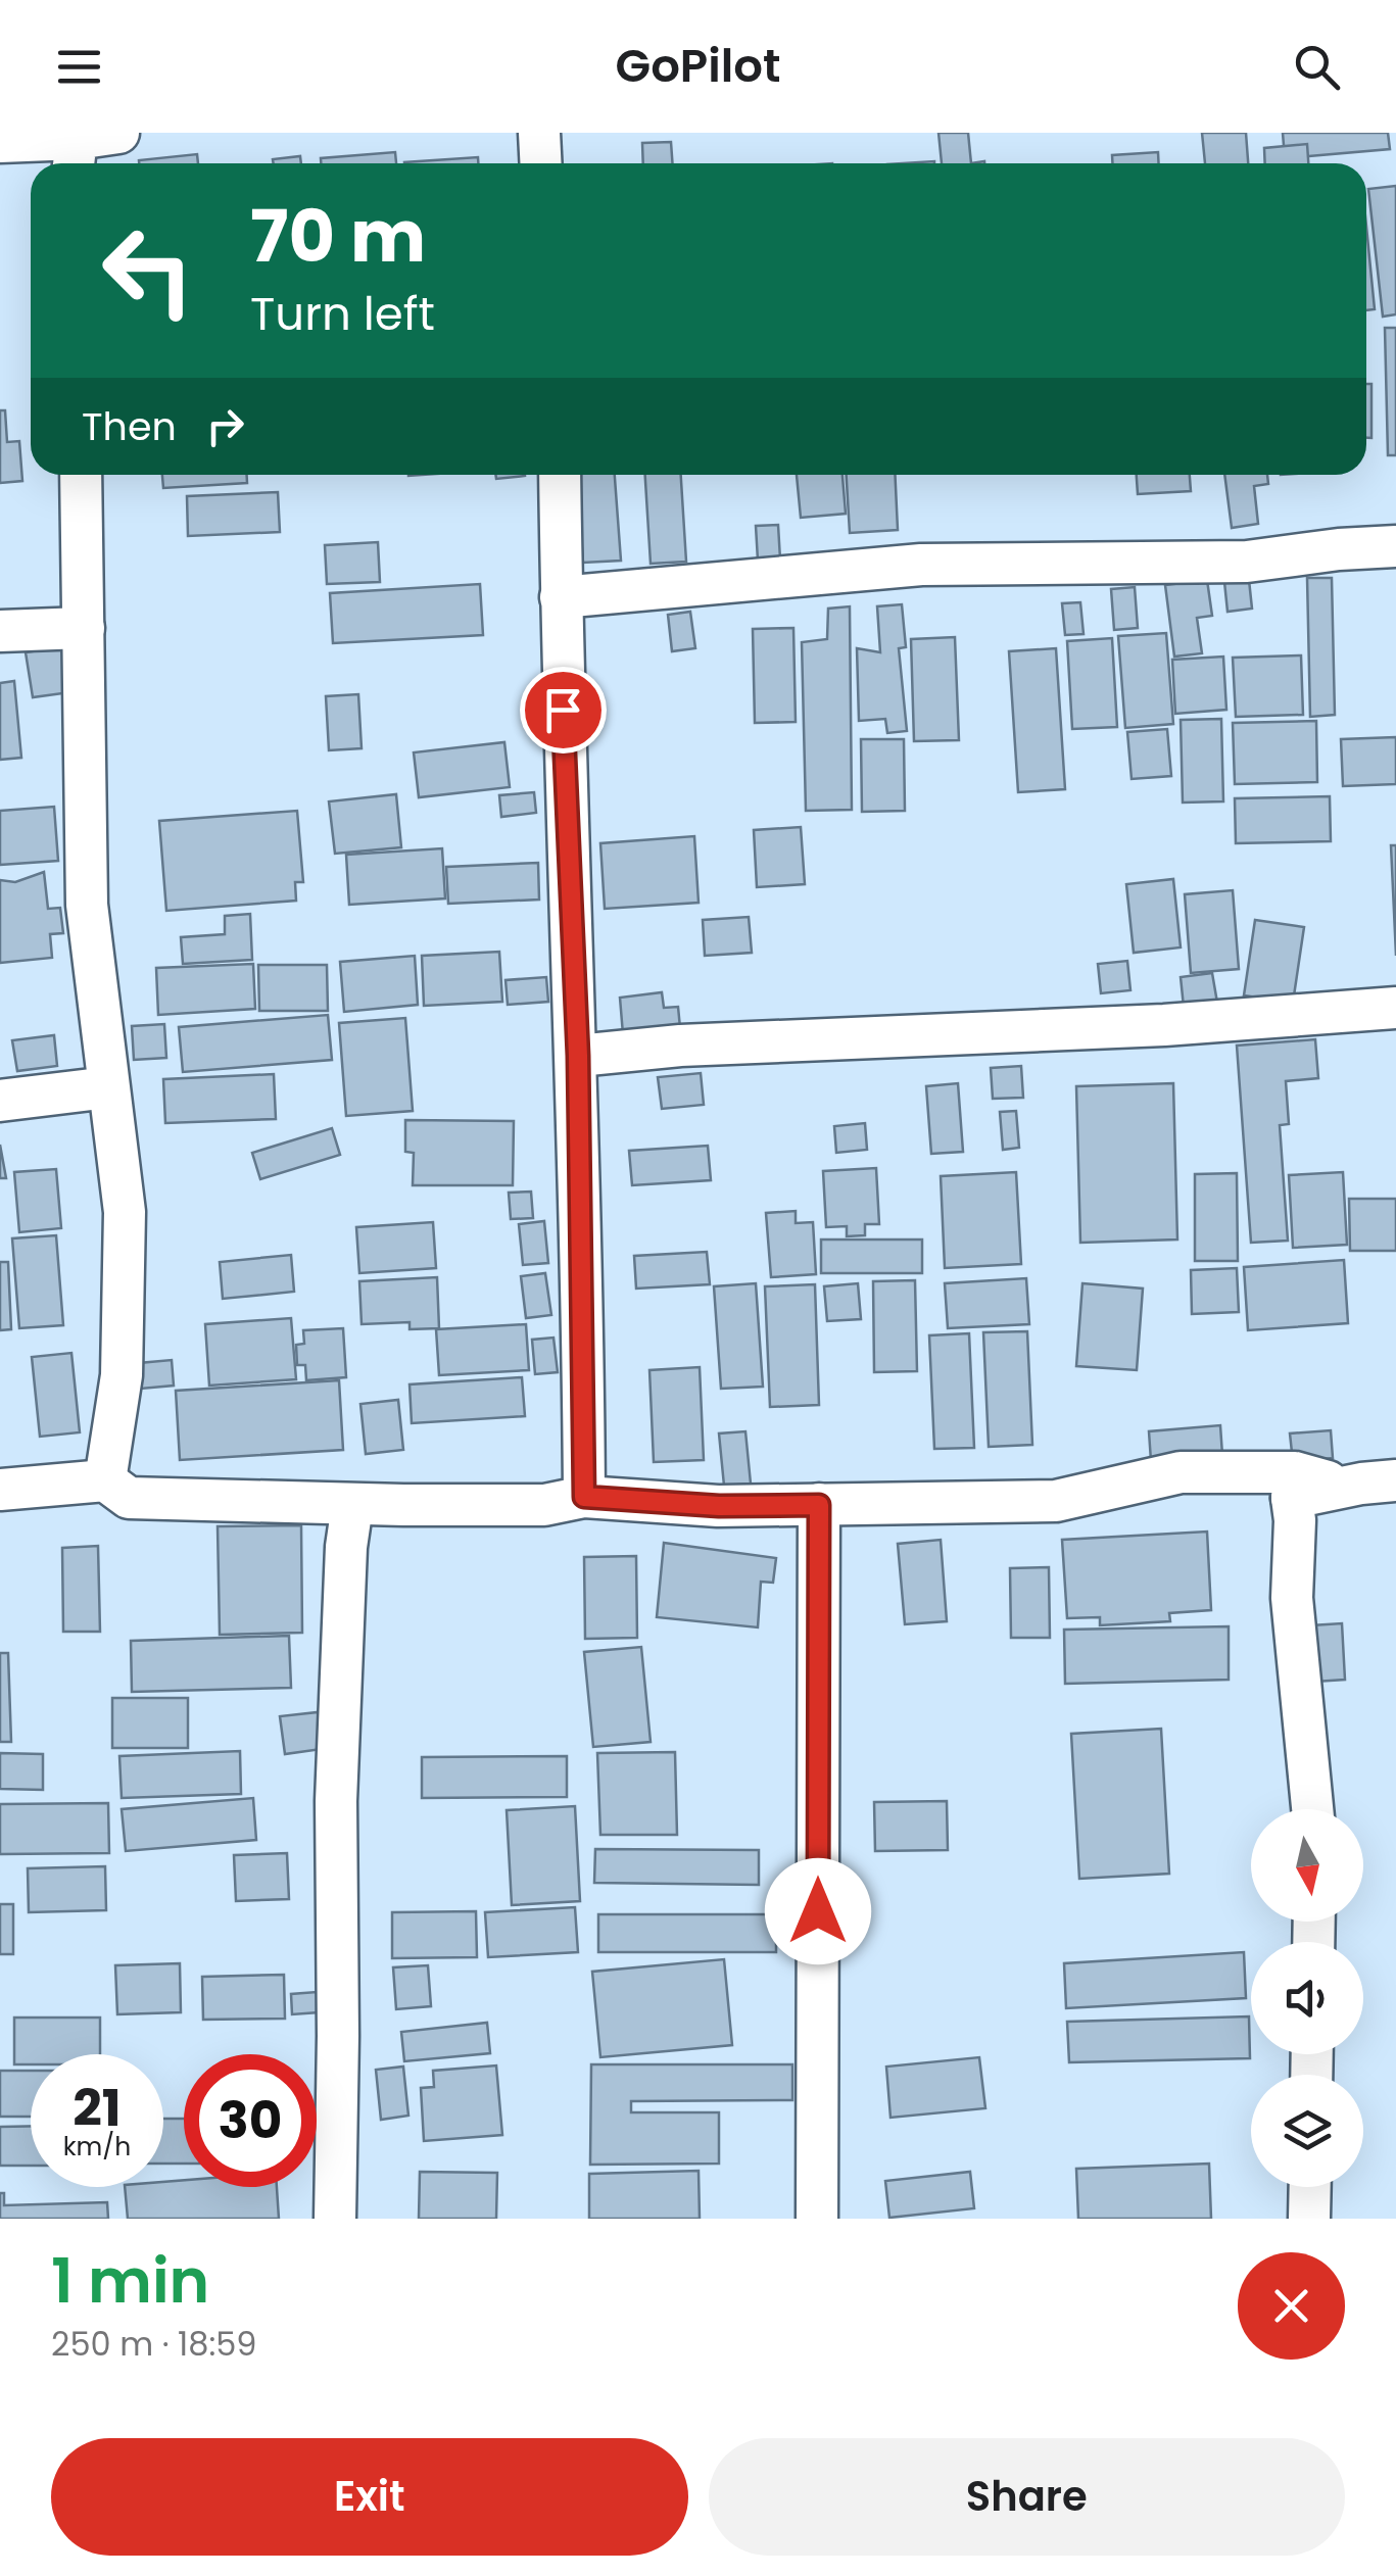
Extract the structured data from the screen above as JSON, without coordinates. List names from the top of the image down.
{
  "north": "bottom",
  "page": {
    "header": "GoPilot",
    "turn": ["70 m", "Turn left"],
    "then": "Then",
    "speed": "21 km/h",
    "limit": "30",
    "heading": ["1 min", "250 m · 18:59"],
    "buttons": ["Exit", "Share"]
  }
}
